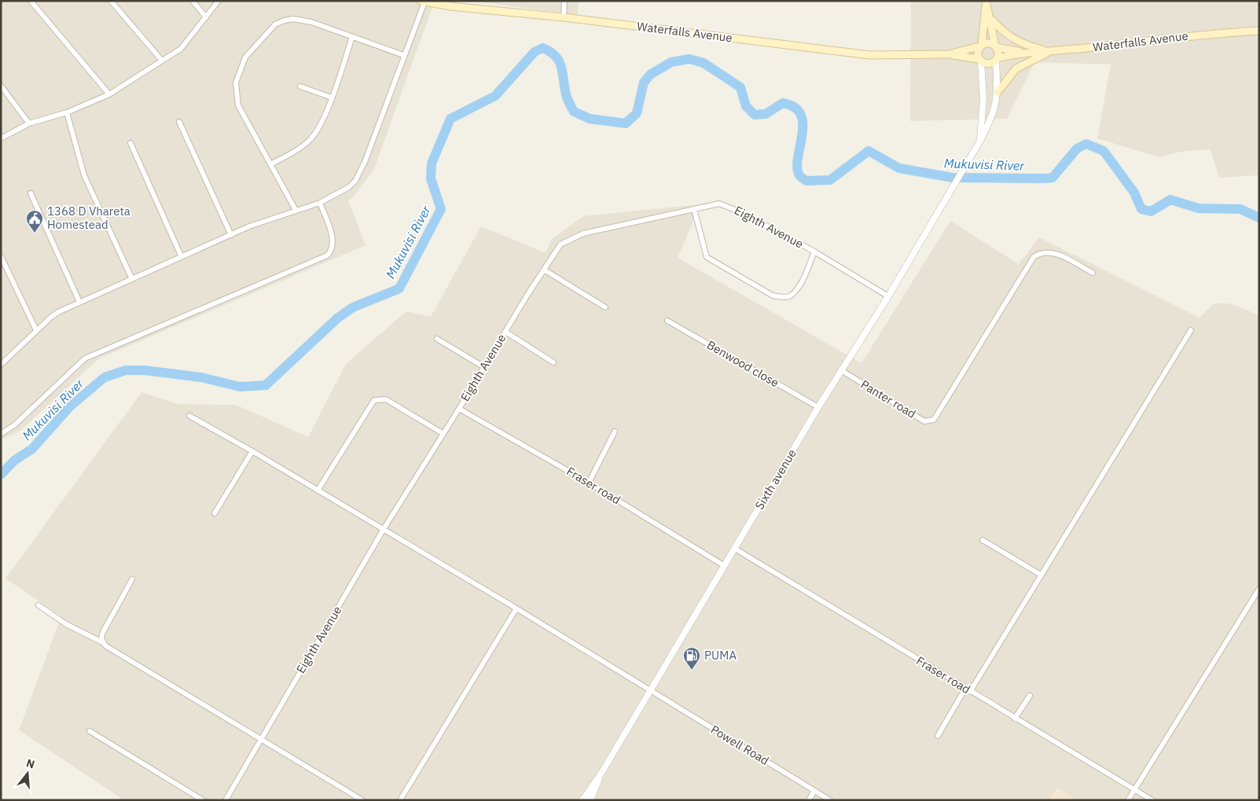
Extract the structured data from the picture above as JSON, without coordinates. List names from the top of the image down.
{
  "streets": {
    "main road": ["Waterfalls Avenue"],
    "street": [
      "Eighth Avenue",
      "Benwood close",
      "Panter road",
      "Sixth avenue",
      "Fraser road",
      "Powell Road"
    ]
  },
  "crossings": [
    ["Eighth Avenue", "Sixth avenue"],
    ["Eighth Avenue", "Fraser road"],
    ["Eighth Avenue", "Powell Road"],
    ["Benwood close", "Sixth avenue"],
    ["Panter road", "Sixth avenue"],
    ["Sixth avenue", "Fraser road"],
    ["Sixth avenue", "Powell Road"]
  ],
  "water": ["Mukuvisi River"],
  "places": {
    "public building": ["1368 D Vhareta Homestead"],
    "fuel station": ["PUMA"]
  },
  "north": "top"
}
